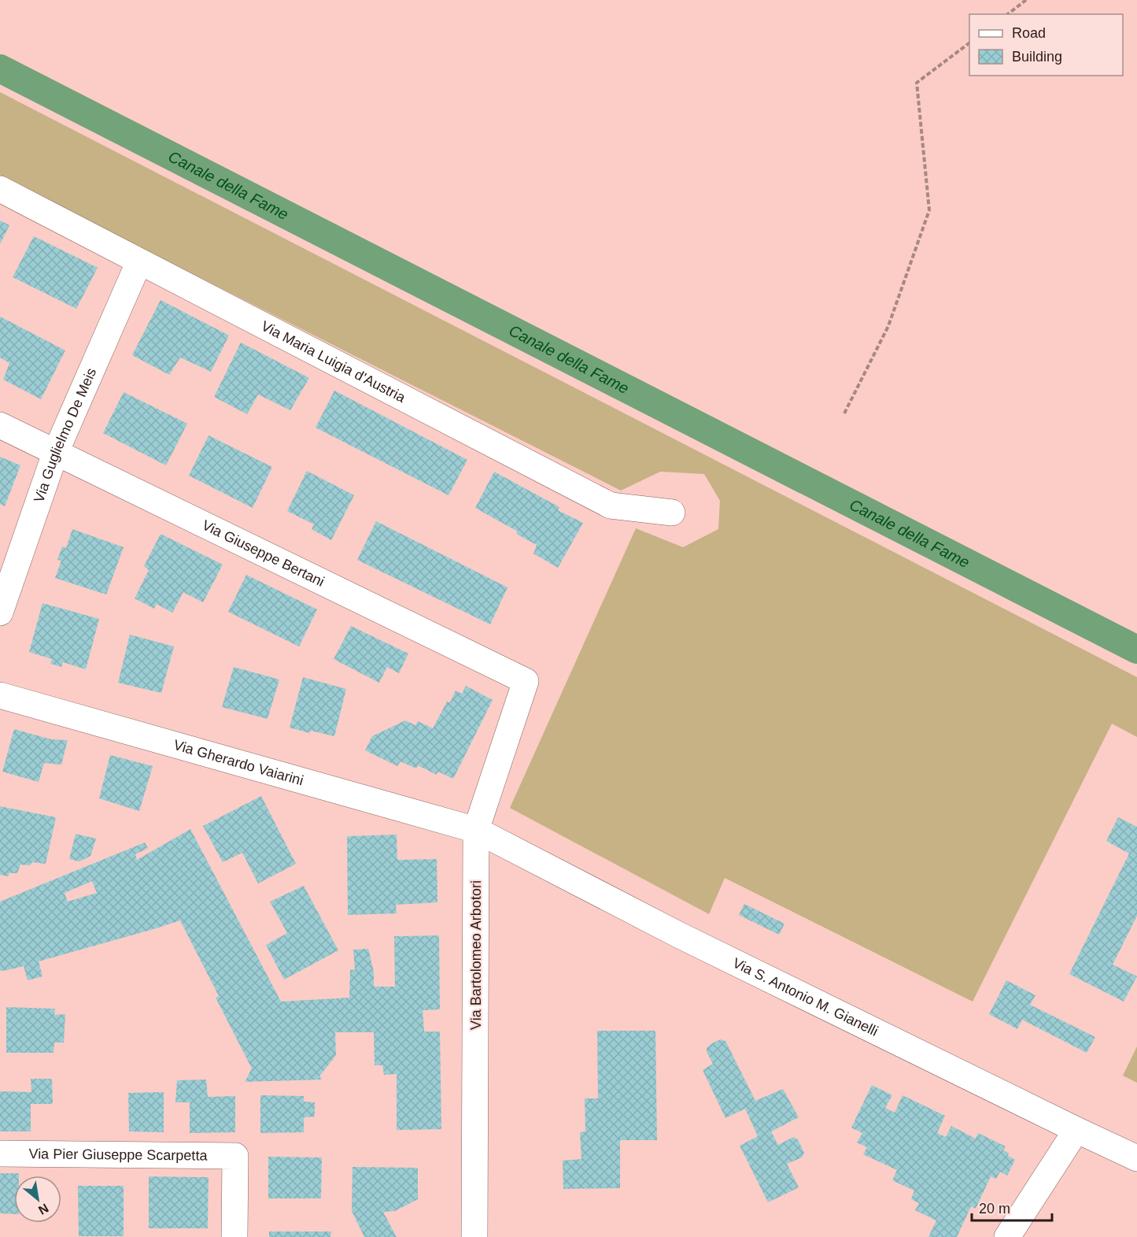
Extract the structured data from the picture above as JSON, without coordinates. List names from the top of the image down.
{
  "streets": {
    "street": [
      "Via Maria Luigia d'Austria",
      "Via Guglielmo De Meis",
      "Via Giuseppe Bertani",
      "Via Gherardo Vaiarini",
      "Via Bartolomeo Arbotori",
      "Via S. Antonio M. Gianelli",
      "Via Pier Giuseppe Scarpetta"
    ]
  },
  "crossings": [
    ["Via Maria Luigia d'Austria", "Via Guglielmo De Meis"],
    ["Via Guglielmo De Meis", "Via Giuseppe Bertani"],
    ["Via Giuseppe Bertani", "Via Bartolomeo Arbotori"],
    ["Via Gherardo Vaiarini", "Via Bartolomeo Arbotori"],
    ["Via Gherardo Vaiarini", "Via S. Antonio M. Gianelli"],
    ["Via Bartolomeo Arbotori", "Via S. Antonio M. Gianelli"]
  ],
  "water": ["Canale della Fame"],
  "legend": ["Road", "Building"],
  "scale_bar": "20 m",
  "north": "bottom right"
}
